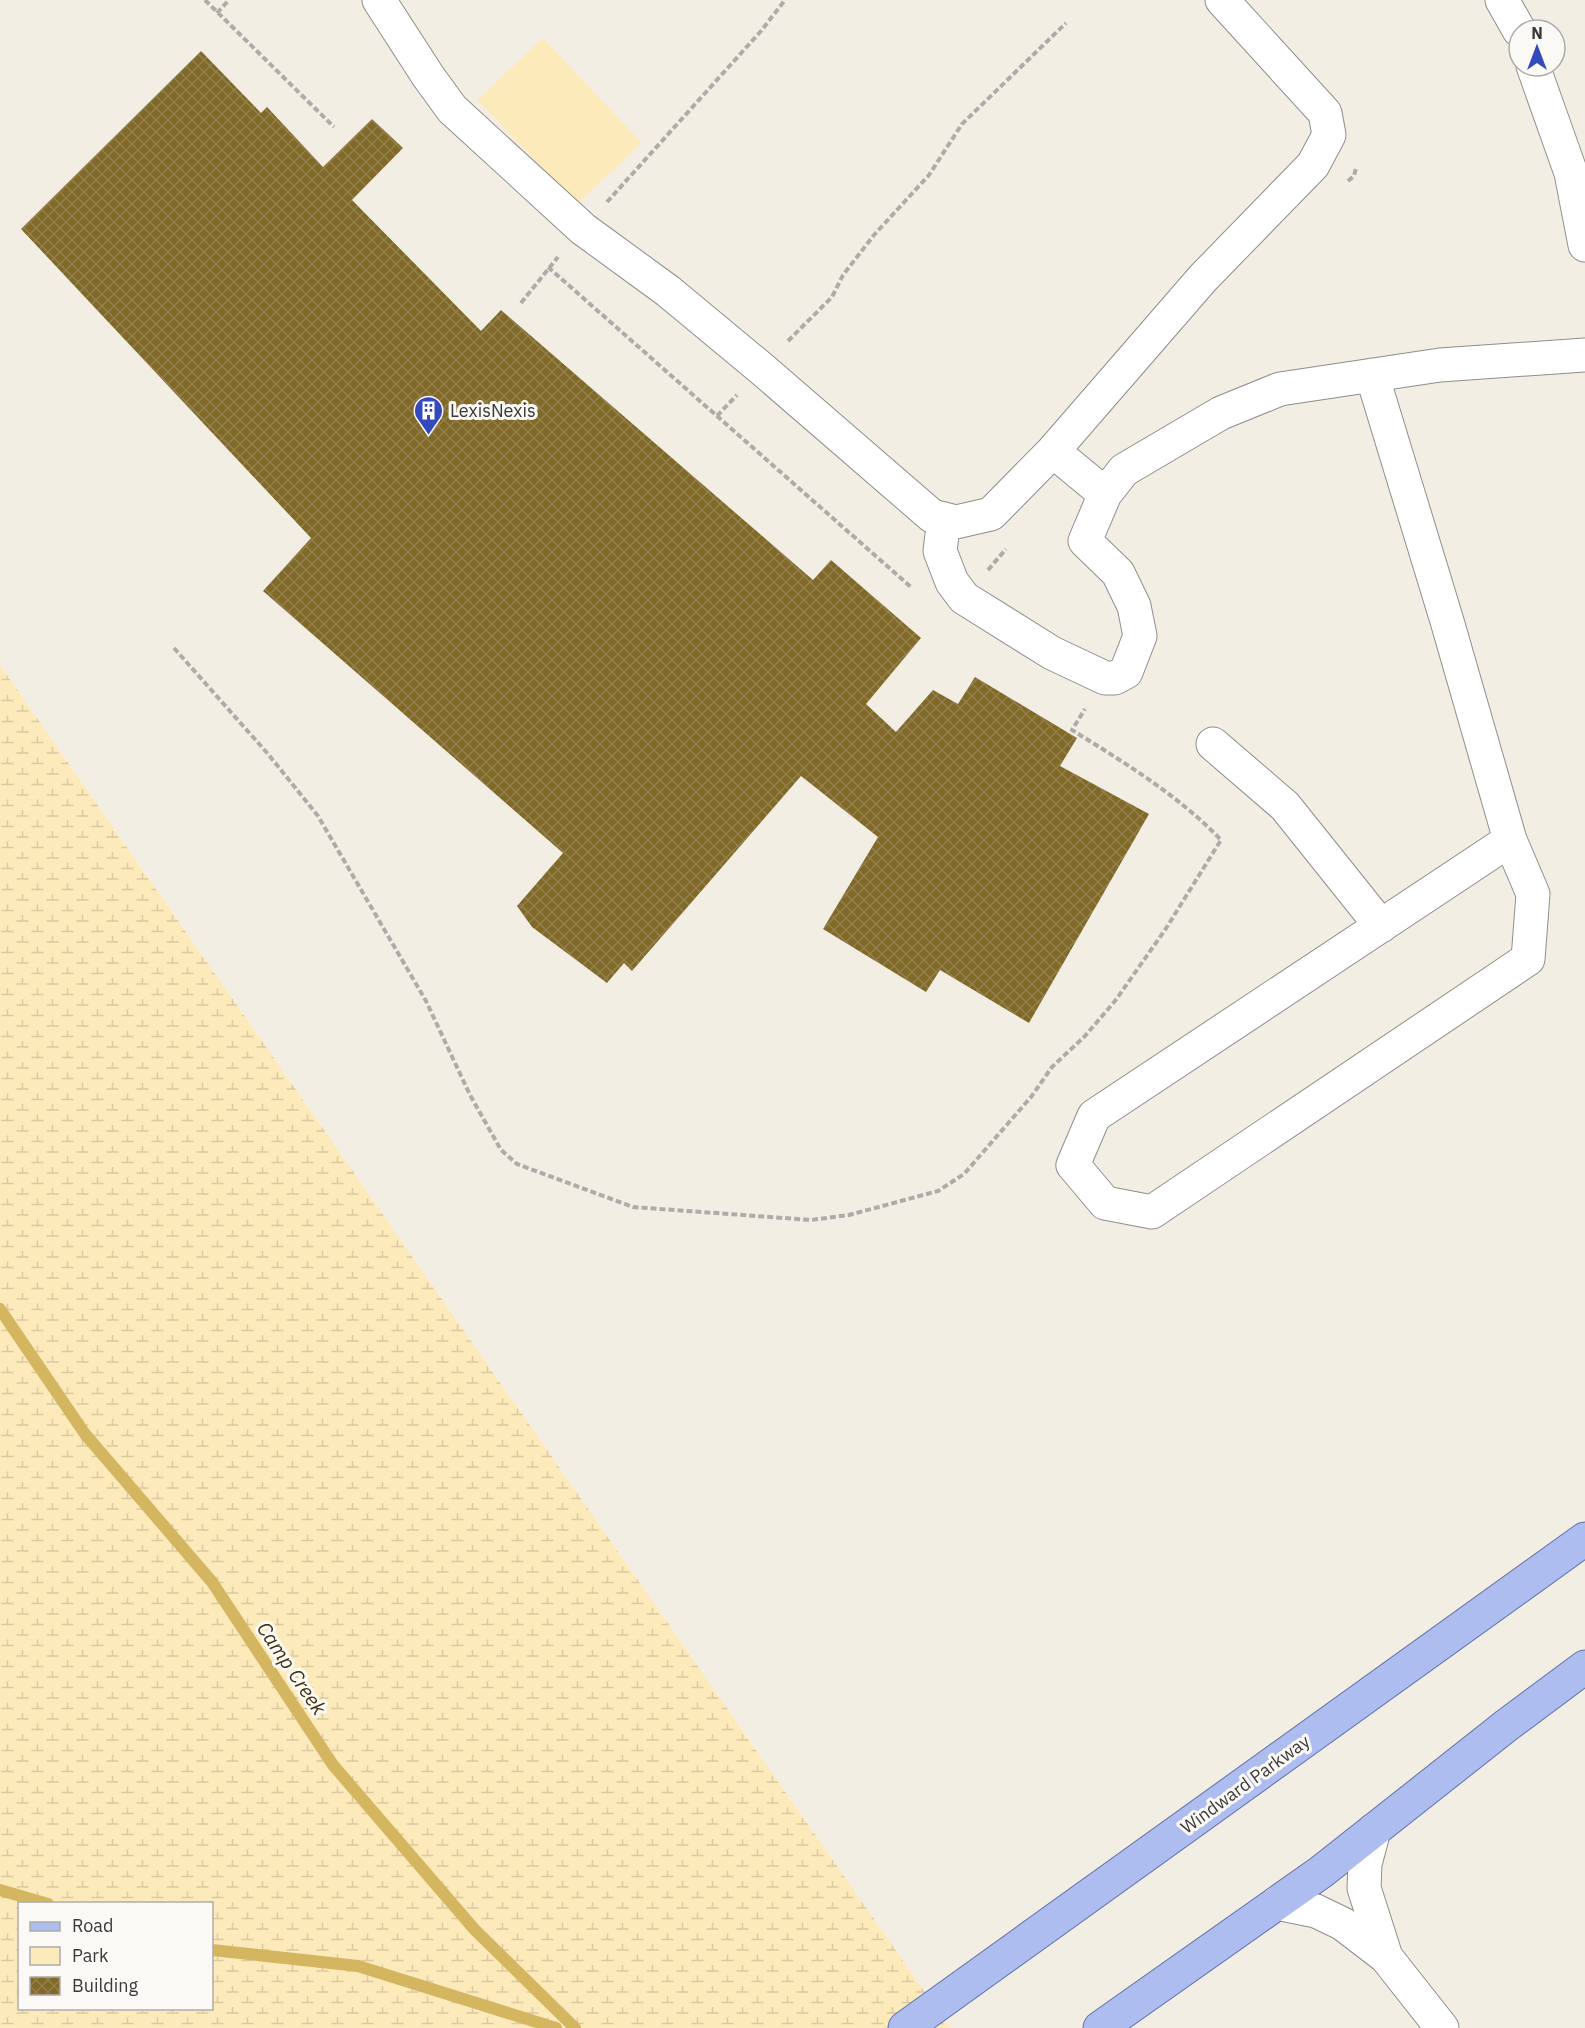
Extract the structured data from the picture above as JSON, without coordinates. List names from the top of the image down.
{
  "streets": {
    "main road": ["Windward Parkway"]
  },
  "water": ["Camp Creek"],
  "places": {
    "building": ["LexisNexis"]
  },
  "legend": ["Road", "Park", "Building"],
  "north": "top"
}
